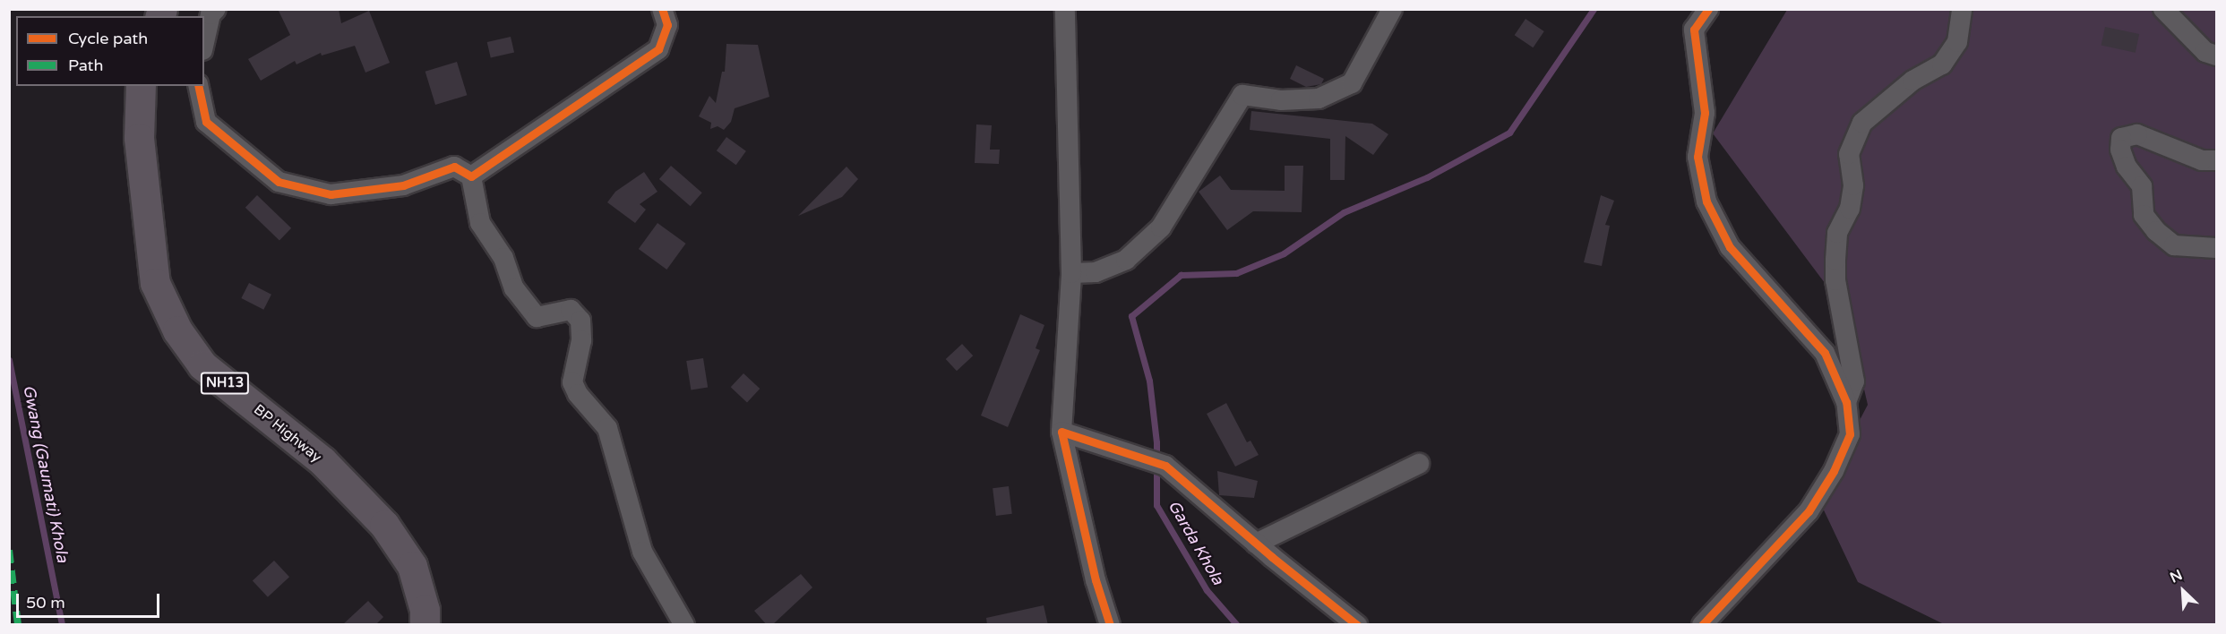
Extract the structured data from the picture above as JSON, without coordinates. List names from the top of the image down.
{
  "streets": {
    "highway": ["NH13", "BP Highway"]
  },
  "water": ["Gwang (Gaumati) Khola", "Garda Khola"],
  "legend": ["Cycle path", "Path"],
  "scale_bar": "50 m",
  "north": "top left"
}
